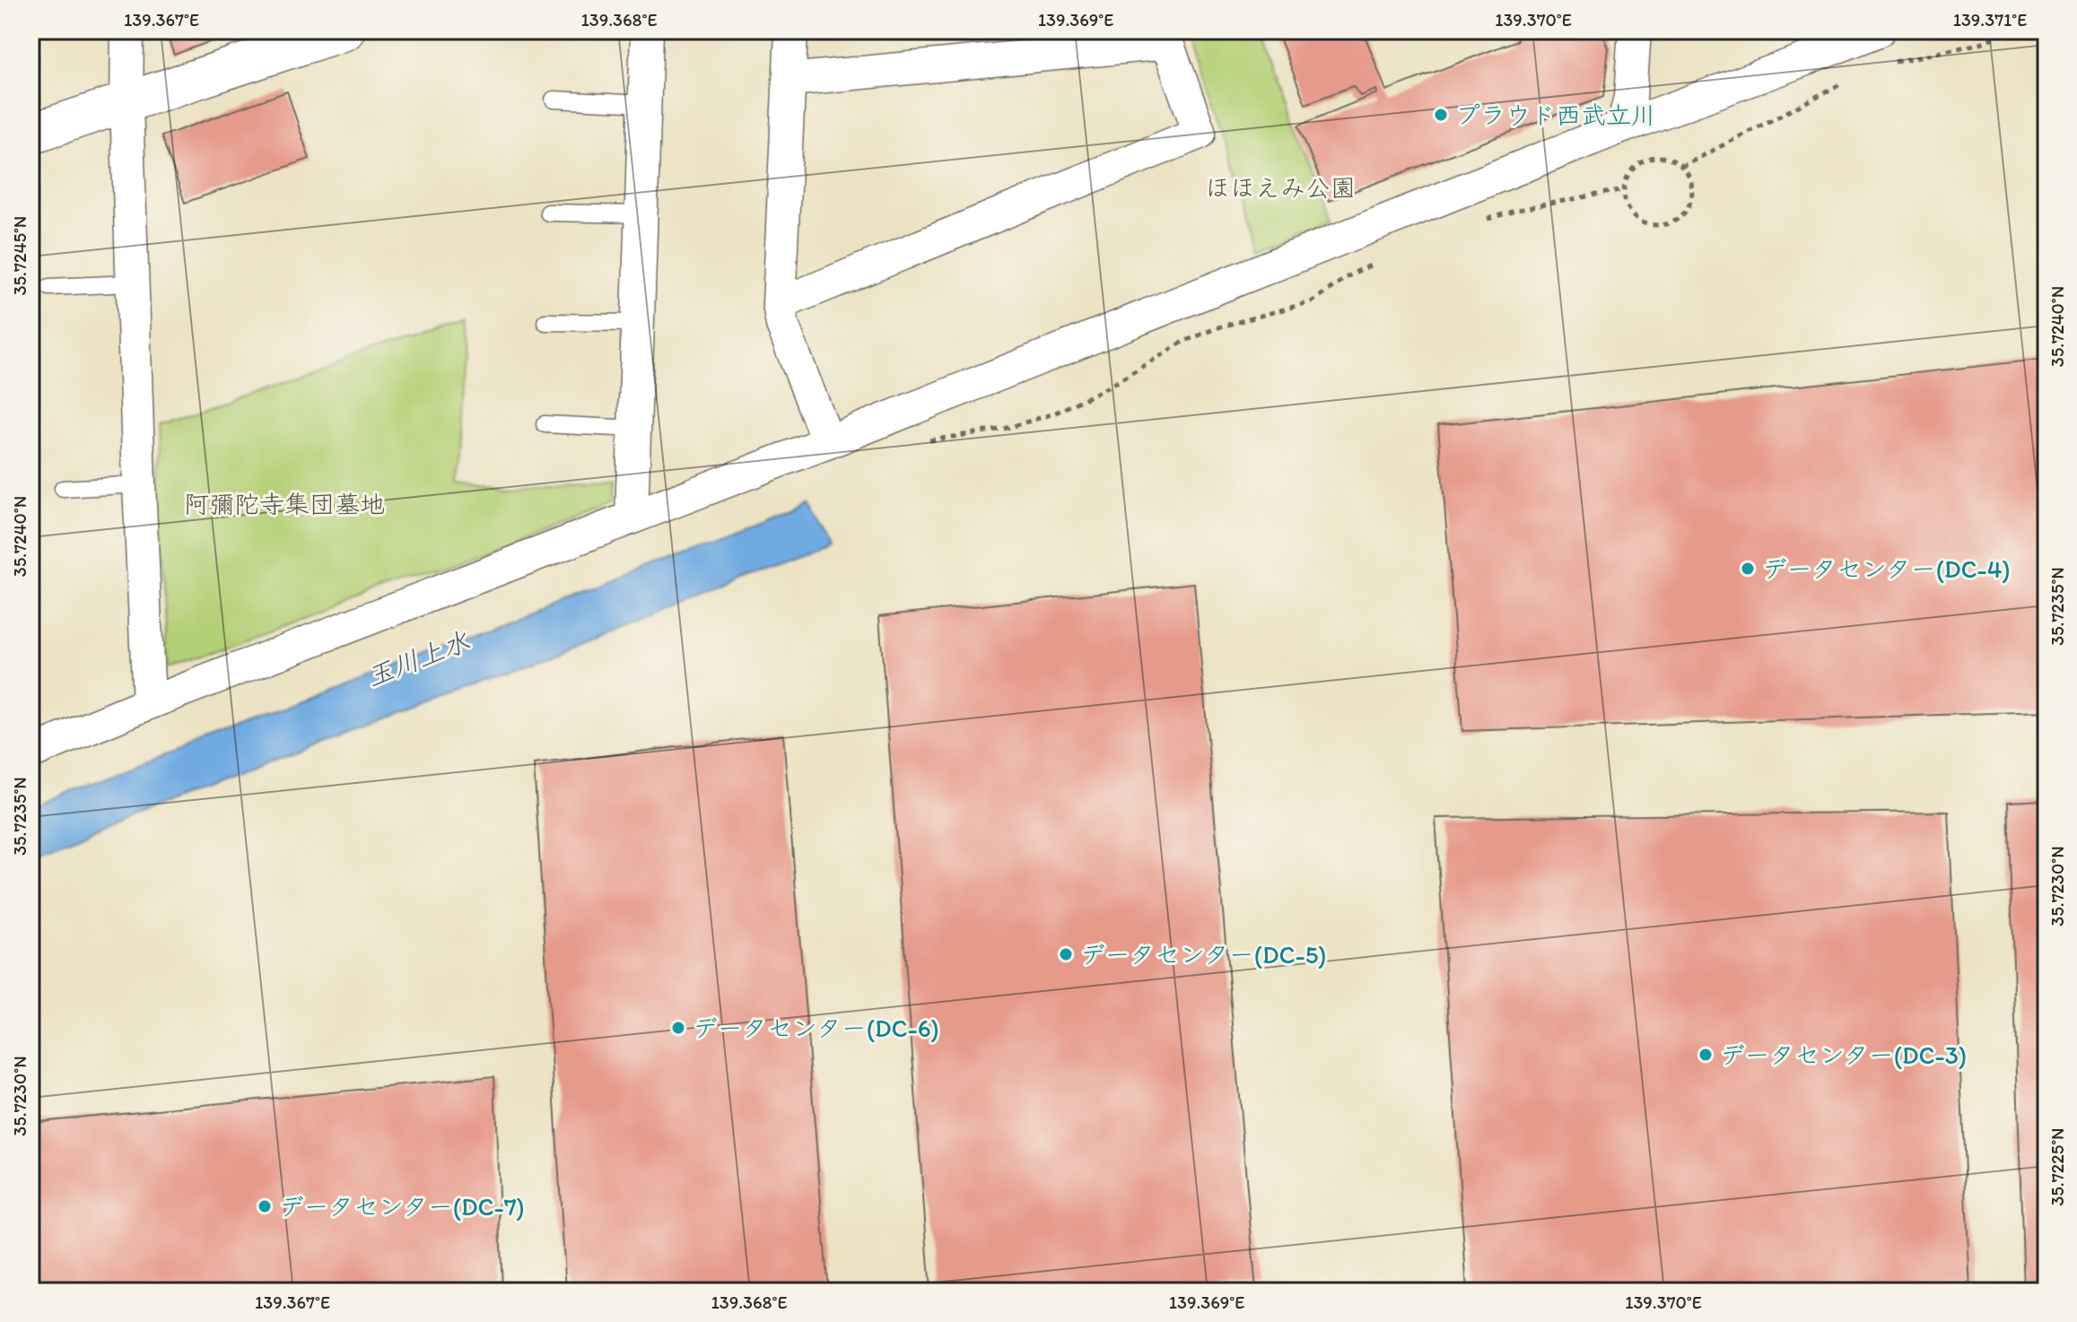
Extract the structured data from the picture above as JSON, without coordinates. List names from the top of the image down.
{
  "water": ["玉川上水"],
  "parks": ["ほほえみ公園", "阿彌陀寺集団墓地"],
  "places": [
    "プラウド西武立川",
    "データセンター(DC-4)",
    "データセンター(DC-5)",
    "データセンター(DC-6)",
    "データセンター(DC-3)",
    "データセンター(DC-7)"
  ],
  "coordinates": [
    "139.367°E",
    "139.368°E",
    "139.369°E",
    "139.370°E",
    "139.371°E",
    "35.7245°N",
    "35.7240°N",
    "35.7235°N",
    "35.7230°N",
    "35.7225°N"
  ]
}
